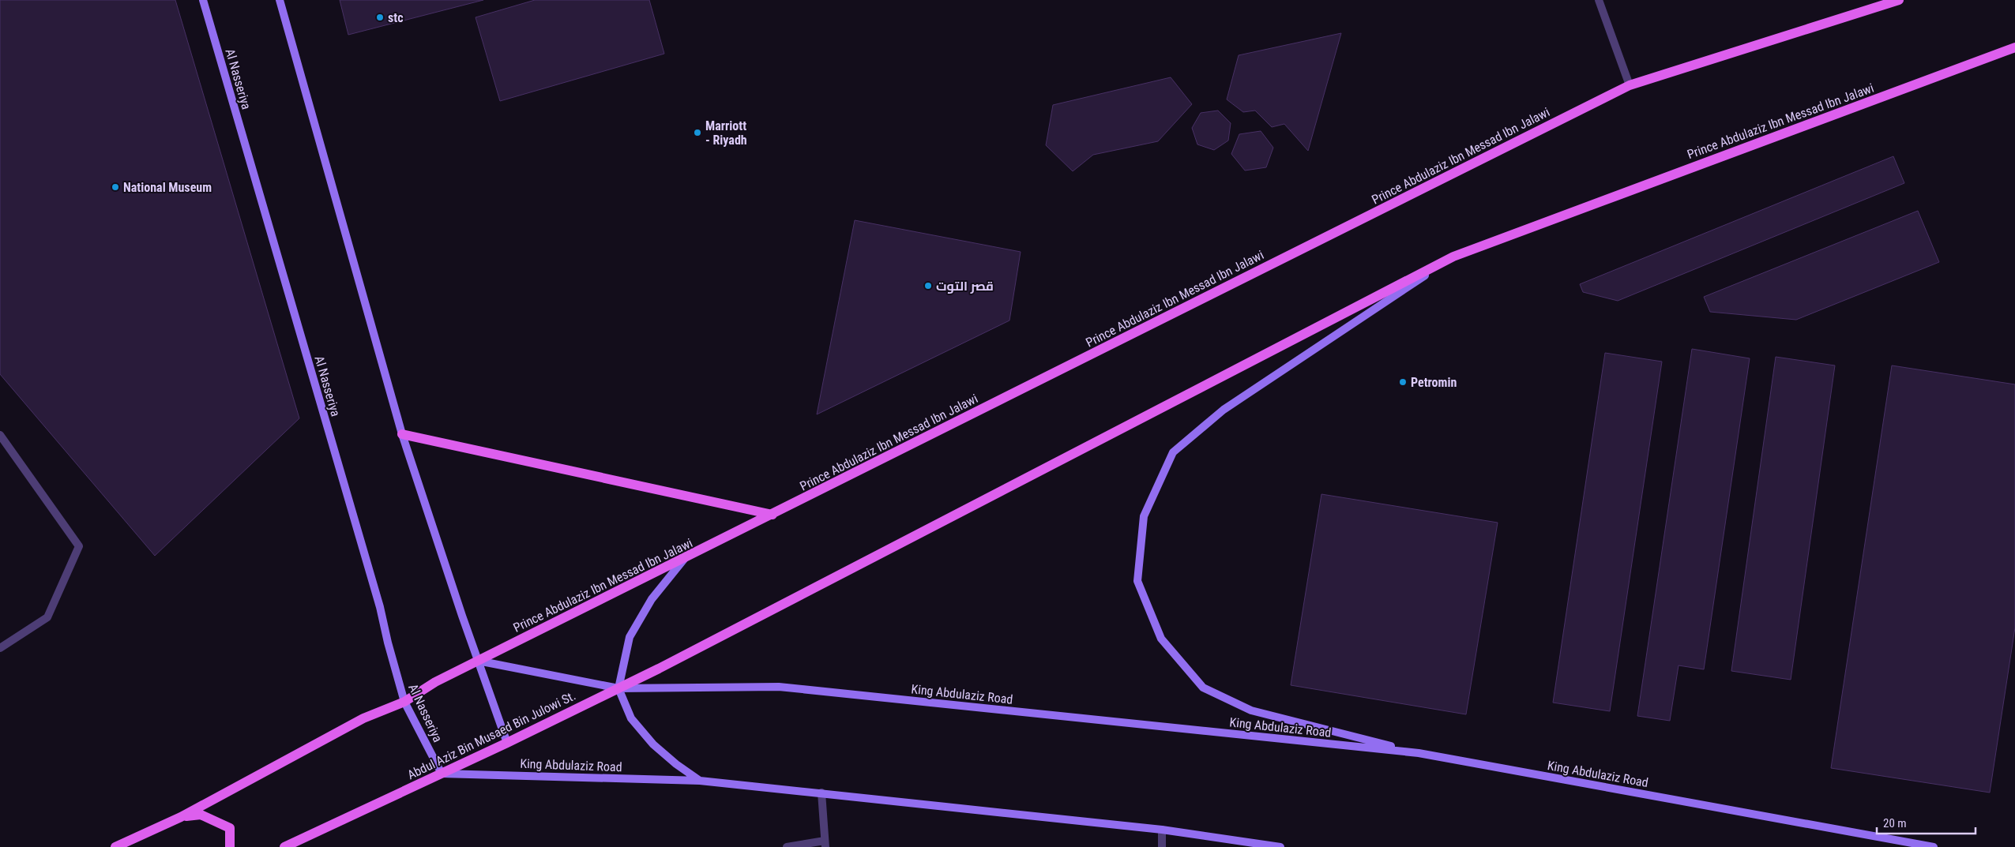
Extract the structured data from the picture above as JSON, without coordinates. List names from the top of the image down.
{
  "streets": {
    "main road": [
      "Al Nasseriya",
      "Prince Abdulaziz Ibn Messad Ibn Jalawi",
      "King Abdulaziz Road",
      "Abdul Aziz Bin Musaed Bin Julowi St."
    ]
  },
  "crossings": [
    ["Al Nasseriya", "King Abdulaziz Road"],
    ["Al Nasseriya", "Abdul Aziz Bin Musaed Bin Julowi St."],
    ["Prince Abdulaziz Ibn Messad Ibn Jalawi", "Abdul Aziz Bin Musaed Bin Julowi St."],
    ["King Abdulaziz Road", "Abdul Aziz Bin Musaed Bin Julowi St."]
  ],
  "places": [
    "stc",
    "Marriott - Riyadh",
    "National Museum",
    "قصر التوت",
    "Petromin"
  ],
  "scale_bar": "20 m"
}
